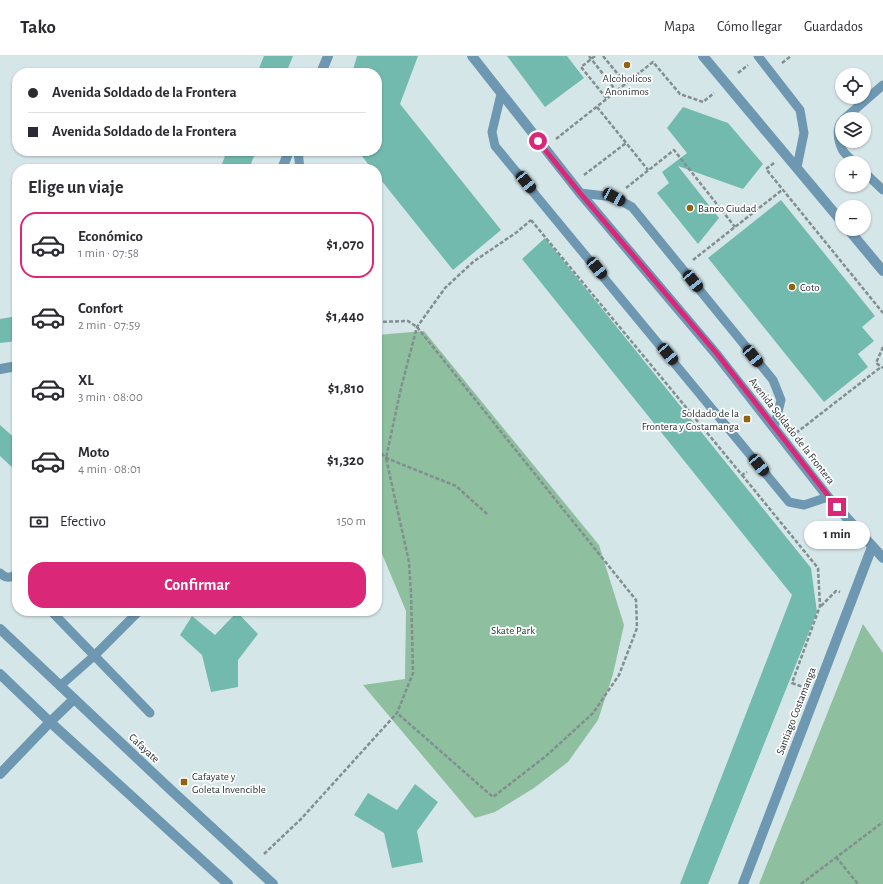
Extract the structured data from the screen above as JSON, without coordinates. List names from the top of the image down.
{
  "streets": {
    "street": ["Avenida Soldado de la Frontera", "Santiago Costamanga", "Cafayate"]
  },
  "crossings": [
    ["Avenida Soldado de la Frontera", "Santiago Costamanga"]
  ],
  "parks": ["Skate Park"],
  "places": {
    "other": ["Alcoholicos Anonimos", "Banco Ciudad", "Coto"],
    "transit": ["Soldado de la Frontera y Costamanga", "Cafayate y Goleta Invencible"]
  },
  "page": {
    "header": "Tako",
    "nav": ["Mapa", "Cómo llegar", "Guardados"],
    "map_buttons": ["+", "−"],
    "banner": ["Avenida Soldado de la Frontera", "Avenida Soldado de la Frontera"],
    "heading": "Elige un viaje",
    "list": [
      {
        "name": "Económico",
        "note": "1 min · 07:58",
        "value": "$1,070"
      },
      {
        "name": "Confort",
        "note": "2 min · 07:59",
        "value": "$1,440"
      },
      {
        "name": "XL",
        "note": "3 min · 08:00",
        "value": "$1,810"
      },
      {
        "name": "Moto",
        "note": "4 min · 08:01",
        "value": "$1,320"
      }
    ],
    "pay": ["Efectivo", "150 m"],
    "bubble": "1 min",
    "buttons": "Confirmar"
  }
}
